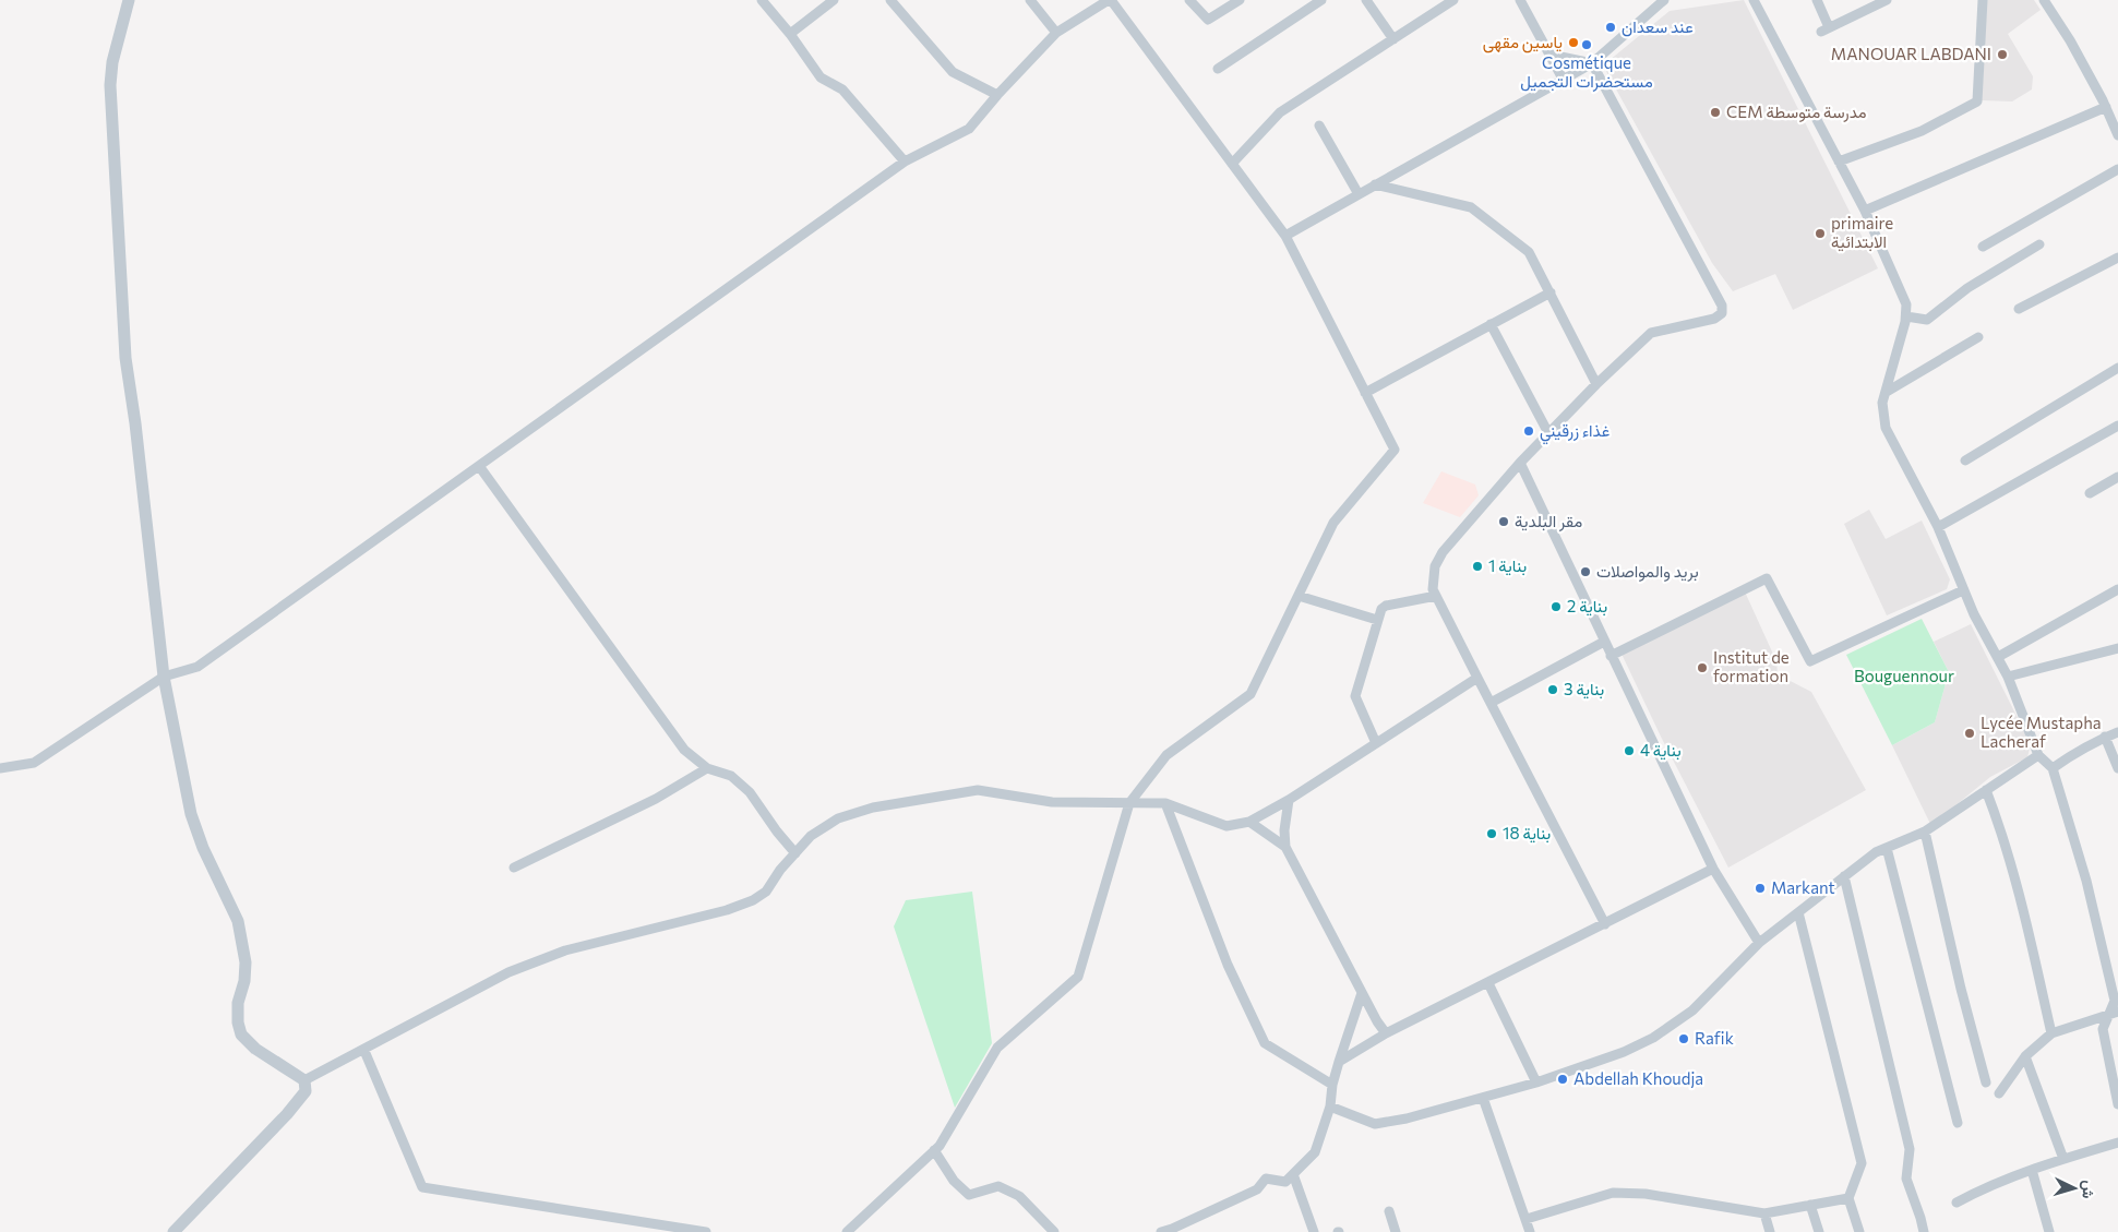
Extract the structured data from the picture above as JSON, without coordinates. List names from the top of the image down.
{
  "parks": ["Bouguennour"],
  "places": [
    "عند سعدان",
    "ياسين مقهى",
    "Cosmétique مستحضرات التجميل",
    "MANOUAR LABDANI",
    "CEM مدرسة متوسطة",
    "primaire الابتدائية",
    "غذاء زرقيني",
    "مقر البلدية",
    "بناية 1",
    "بريد والمواصلات",
    "بناية 2",
    "Institut de formation",
    "بناية 3",
    "Lycée Mustapha Lacheraf",
    "بناية 4",
    "بناية 18",
    "Markant",
    "Rafik",
    "Abdellah Khoudja"
  ],
  "north": "right"
}
